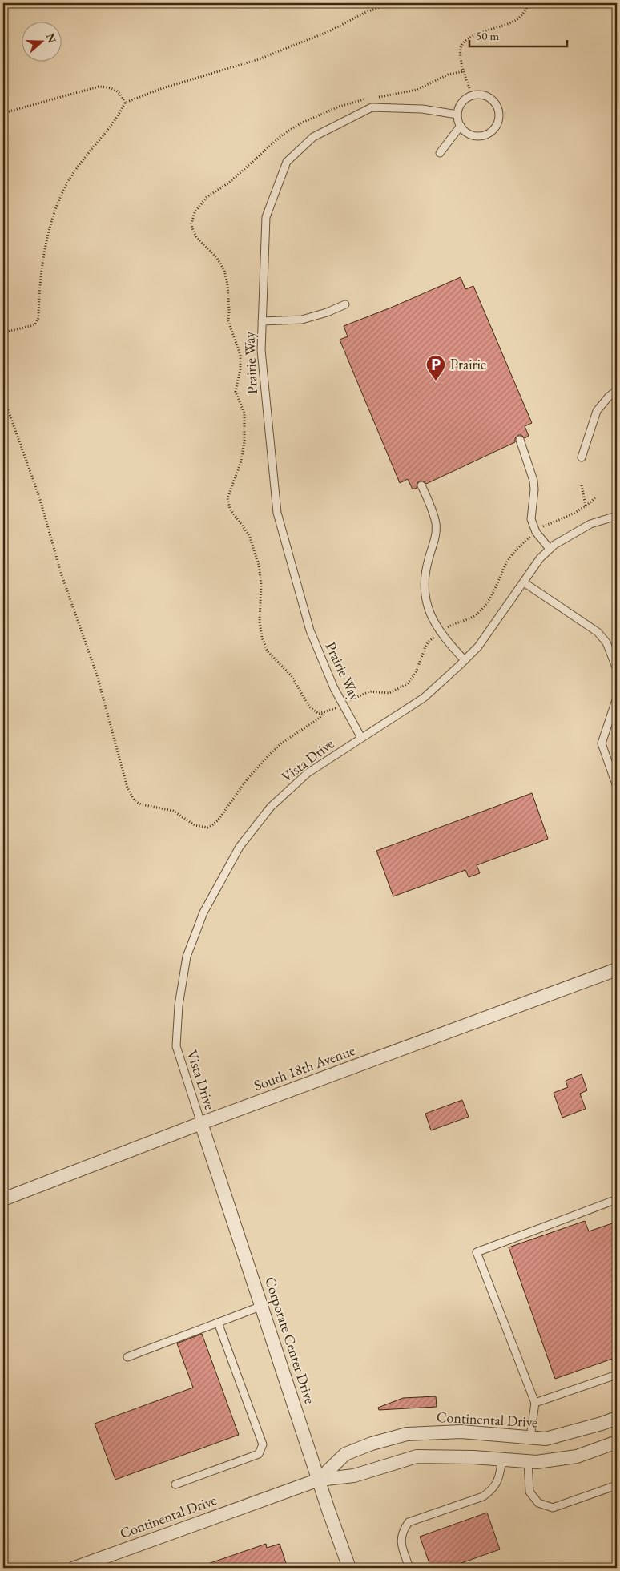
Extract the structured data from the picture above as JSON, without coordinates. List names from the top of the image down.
{
  "streets": {
    "street": ["South 18th Avenue", "Corporate Center Drive", "Continental Drive"],
    "lane": ["Prairie Way", "Vista Drive"]
  },
  "crossings": [
    ["Prairie Way", "Vista Drive"],
    ["Vista Drive", "South 18th Avenue"],
    ["Vista Drive", "Corporate Center Drive"],
    ["South 18th Avenue", "Corporate Center Drive"],
    ["Corporate Center Drive", "Continental Drive"]
  ],
  "places": {
    "parking": ["Prairie"]
  },
  "scale_bar": "50 m",
  "north": "right"
}
